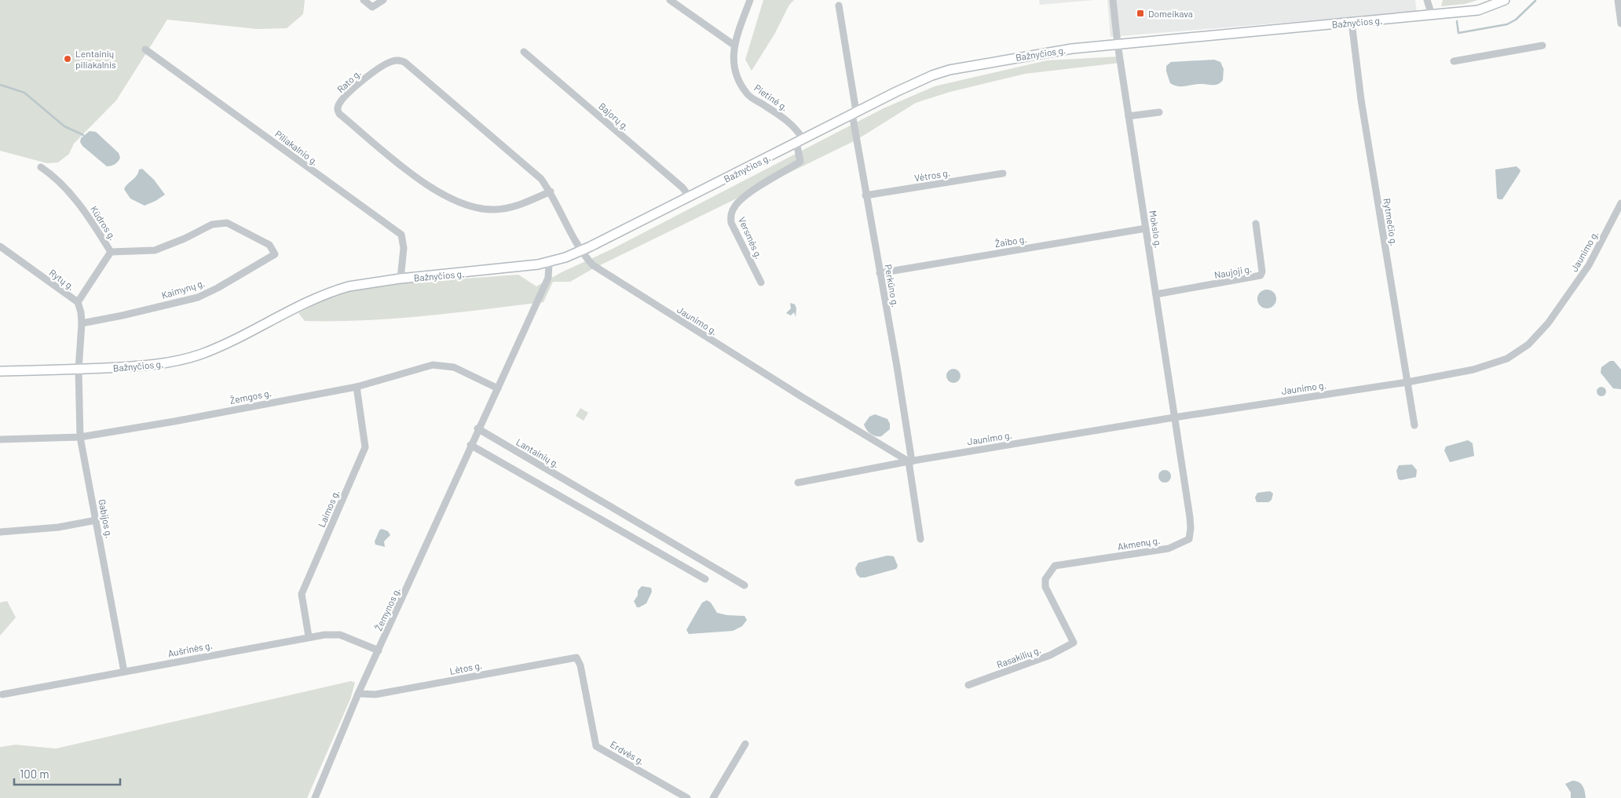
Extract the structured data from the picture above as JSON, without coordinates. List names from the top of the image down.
{
  "streets": {
    "main road": ["Bažnyčios g."],
    "street": [
      "Rato g.",
      "Pietinė g.",
      "Bajorų g.",
      "Piliakalnio g.",
      "Vėtros g.",
      "Rytmečio g.",
      "Kūdros g.",
      "Mokslo g.",
      "Versmės g.",
      "Žaibo g.",
      "Jaunimo g.",
      "Naujoji g.",
      "Rytų g.",
      "Perkūno g.",
      "Kaimynų g.",
      "Žemgos g.",
      "Lantainių g.",
      "Laimos g.",
      "Gabijos g.",
      "Akmenų g.",
      "Žemynos g.",
      "Aušrinės g.",
      "Rasakilių g.",
      "Lėtos g.",
      "Erdvės g."
    ]
  },
  "crossings": [
    ["Bažnyčios g.", "Rato g."],
    ["Bažnyčios g.", "Pietinė g."],
    ["Bažnyčios g.", "Bajorų g."],
    ["Bažnyčios g.", "Piliakalnio g."],
    ["Bažnyčios g.", "Rytmečio g."],
    ["Bažnyčios g.", "Mokslo g."],
    ["Bažnyčios g.", "Versmės g."],
    ["Bažnyčios g.", "Jaunimo g."],
    ["Bažnyčios g.", "Rytų g."],
    ["Bažnyčios g.", "Perkūno g."],
    ["Bažnyčios g.", "Gabijos g."],
    ["Rato g.", "Jaunimo g."],
    ["Pietinė g.", "Versmės g."],
    ["Vėtros g.", "Perkūno g."],
    ["Rytmečio g.", "Jaunimo g."],
    ["Kūdros g.", "Kaimynų g."],
    ["Mokslo g.", "Žaibo g."],
    ["Mokslo g.", "Jaunimo g."],
    ["Mokslo g.", "Naujoji g."],
    ["Mokslo g.", "Akmenų g."],
    ["Žaibo g.", "Perkūno g."],
    ["Jaunimo g.", "Perkūno g."],
    ["Jaunimo g.", "Akmenų g."],
    ["Rytų g.", "Kaimynų g."],
    ["Rytų g.", "Gabijos g."],
    ["Žemgos g.", "Laimos g."],
    ["Žemgos g.", "Gabijos g."],
    ["Lantainių g.", "Žemynos g."],
    ["Laimos g.", "Aušrinės g."],
    ["Gabijos g.", "Aušrinės g."],
    ["Akmenų g.", "Rasakilių g."],
    ["Žemynos g.", "Aušrinės g."],
    ["Žemynos g.", "Lėtos g."],
    ["Lėtos g.", "Erdvės g."]
  ],
  "places": {
    "transit": ["Domeikava"],
    "other": ["Lentainių piliakalnis"]
  },
  "scale_bar": "100 m"
}
